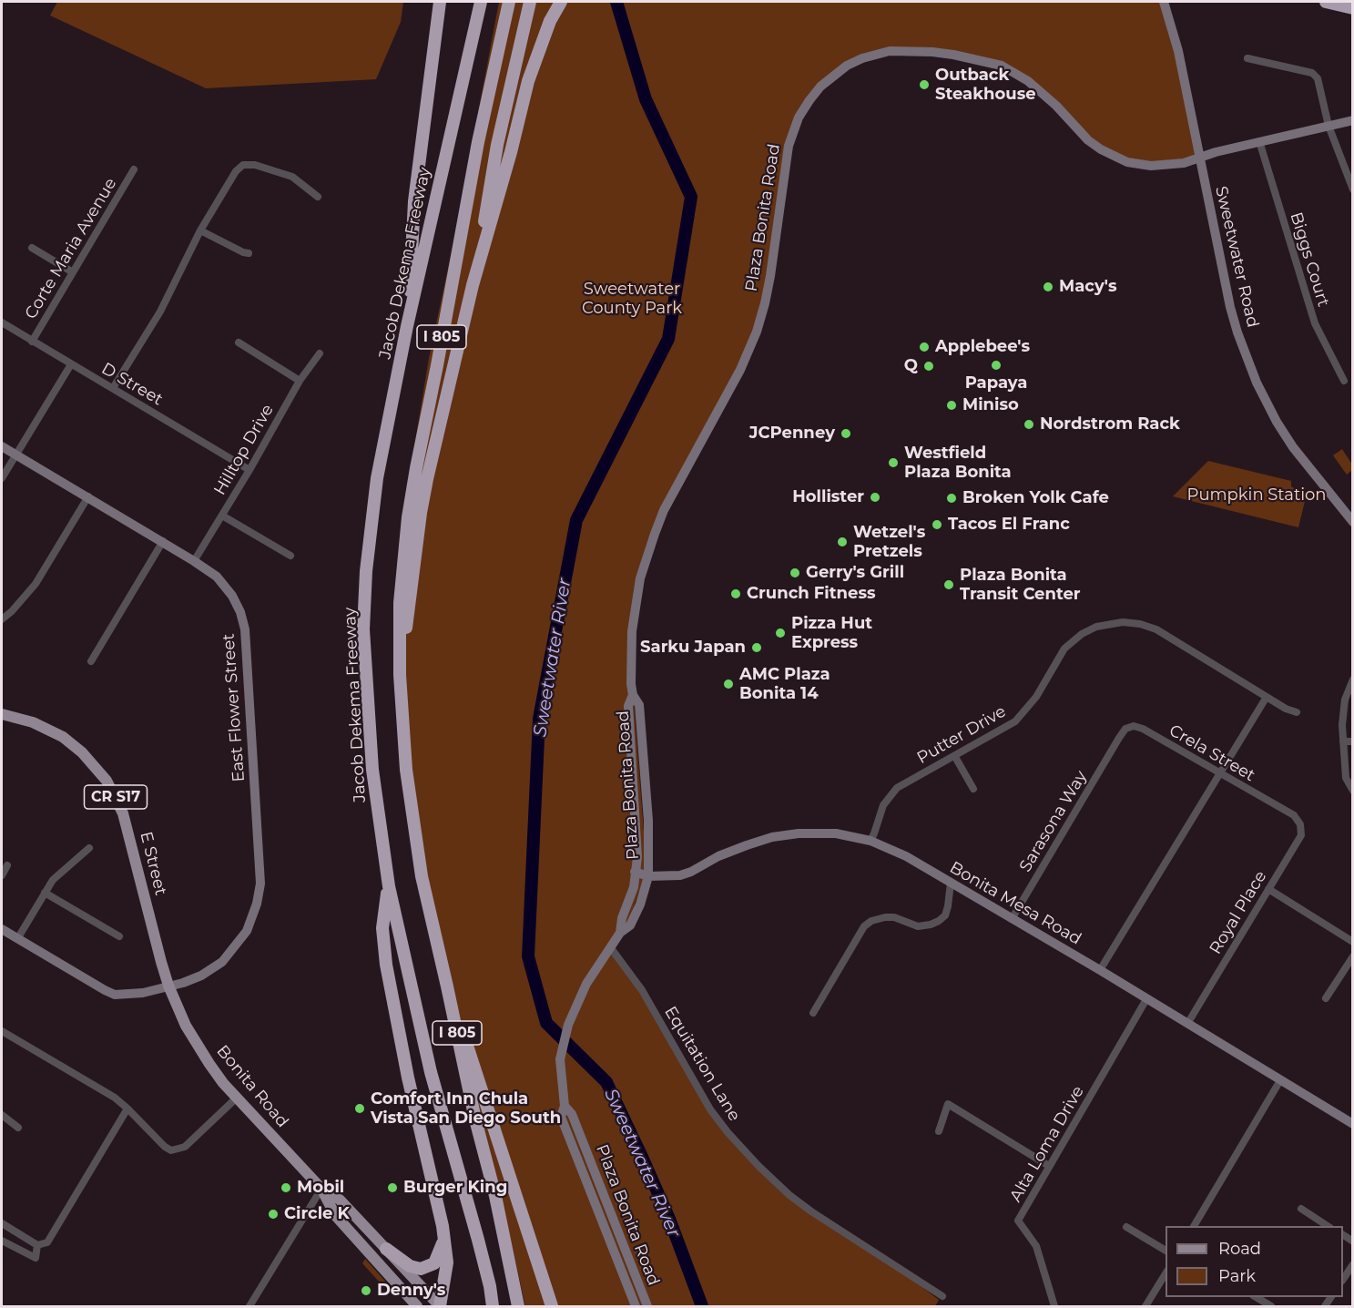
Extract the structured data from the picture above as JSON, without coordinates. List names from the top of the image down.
{
  "streets": {
    "highway": ["Jacob Dekema Freeway", "I 805"],
    "main road": [
      "Plaza Bonita Road",
      "Sweetwater Road",
      "East Flower Street",
      "CR S17",
      "E Street",
      "Bonita Mesa Road",
      "Bonita Road"
    ],
    "street": [
      "Corte Maria Avenue",
      "Biggs Court",
      "D Street",
      "Hilltop Drive",
      "Putter Drive",
      "Crela Street",
      "Sarasona Way",
      "Royal Place",
      "Equitation Lane",
      "Alta Loma Drive"
    ]
  },
  "crossings": [
    ["Plaza Bonita Road", "Sweetwater Road"],
    ["Plaza Bonita Road", "Biggs Court"],
    ["Plaza Bonita Road", "Bonita Mesa Road"],
    ["Plaza Bonita Road", "Equitation Lane"],
    ["Corte Maria Avenue", "D Street"],
    ["D Street", "Hilltop Drive"],
    ["Hilltop Drive", "East Flower Street"],
    ["East Flower Street", "E Street"],
    ["East Flower Street", "Bonita Road"],
    ["Putter Drive", "Bonita Mesa Road"],
    ["Crela Street", "Sarasona Way"],
    ["Crela Street", "Royal Place"],
    ["Sarasona Way", "Bonita Mesa Road"],
    ["E Street", "Bonita Road"],
    ["Bonita Mesa Road", "Royal Place"],
    ["Bonita Mesa Road", "Alta Loma Drive"]
  ],
  "water": ["Sweetwater River"],
  "parks": ["Sweetwater County Park", "Pumpkin Station"],
  "places": [
    "Outback Steakhouse",
    "Macy's",
    "Applebee's",
    "Papaya",
    "Q",
    "Miniso",
    "Nordstrom Rack",
    "JCPenney",
    "Westfield Plaza Bonita",
    "Hollister",
    "Broken Yolk Cafe",
    "Tacos El Franc",
    "Wetzel's Pretzels",
    "Gerry's Grill",
    "Plaza Bonita Transit Center",
    "Crunch Fitness",
    "Pizza Hut Express",
    "Sarku Japan",
    "AMC Plaza Bonita 14",
    "Comfort Inn Chula Vista San Diego South",
    "Mobil",
    "Burger King",
    "Circle K",
    "Denny's"
  ],
  "legend": ["Road", "Park"]
}
